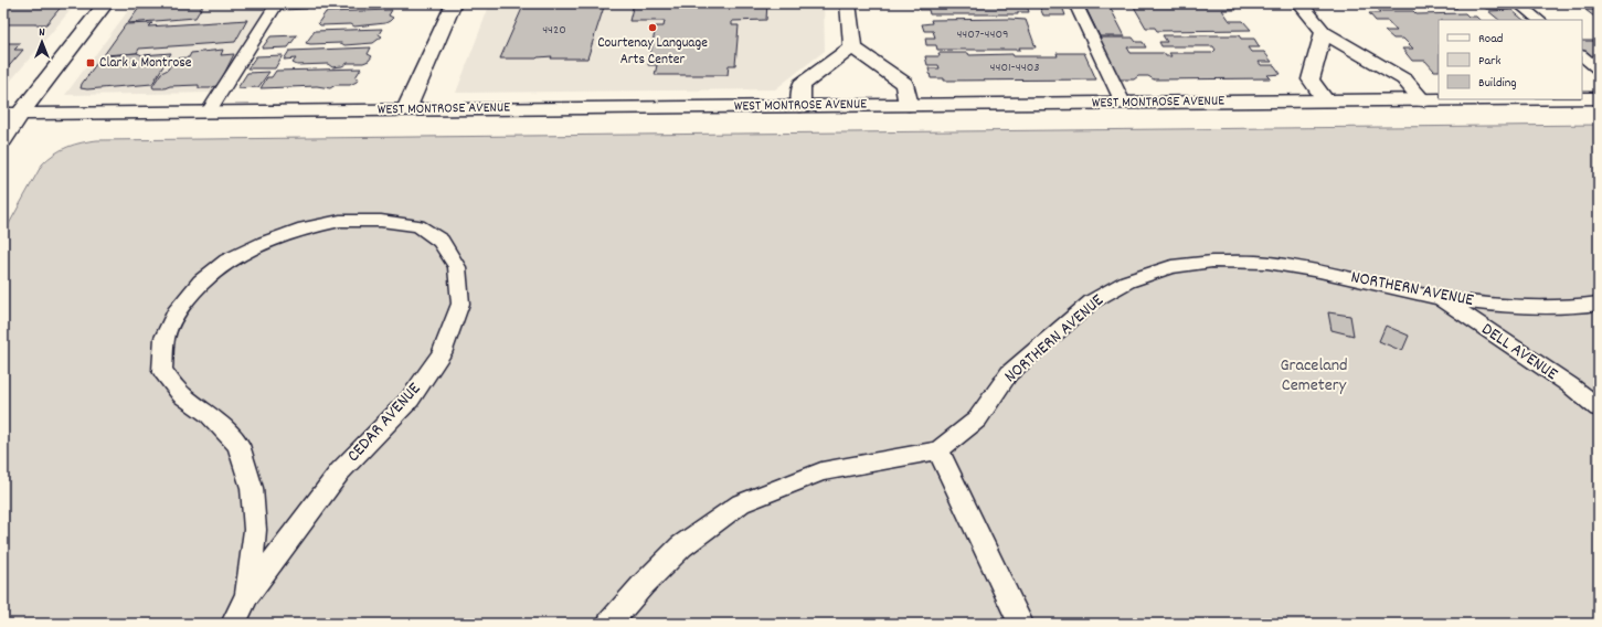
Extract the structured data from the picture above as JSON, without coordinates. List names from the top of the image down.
{
  "streets": {
    "main road": ["WEST MONTROSE AVENUE"],
    "lane": ["NORTHERN AVENUE", "DELL AVENUE", "CEDAR AVENUE"]
  },
  "crossings": [
    ["NORTHERN AVENUE", "DELL AVENUE"]
  ],
  "parks": ["Graceland Cemetery"],
  "places": {
    "other": ["Courtenay Language Arts Center"],
    "transit": ["Clark & Montrose"]
  },
  "house_numbers": ["4420", "4407-4409", "4401-4403"],
  "legend": ["Road", "Park", "Building"],
  "north": "top"
}
